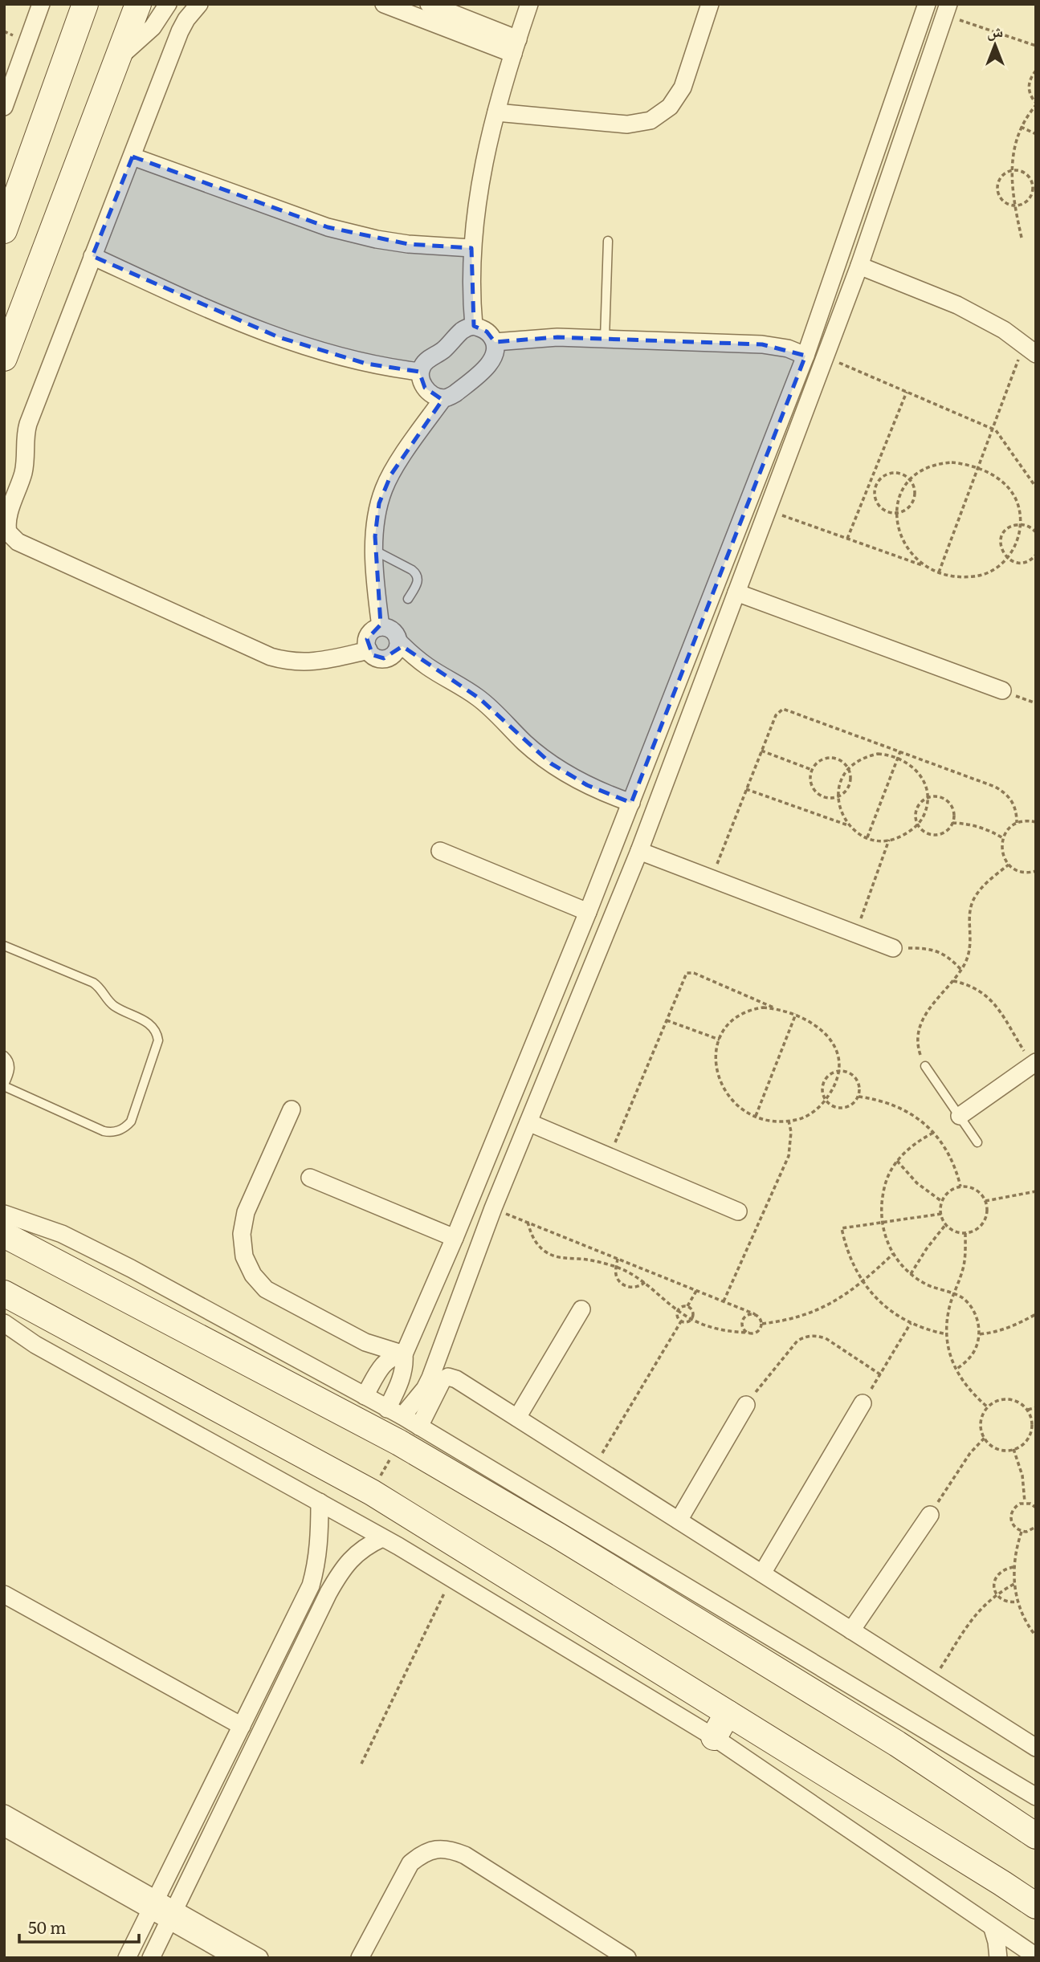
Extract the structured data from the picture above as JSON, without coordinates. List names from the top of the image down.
{
  "scale_bar": "50 m",
  "north": "top"
}
